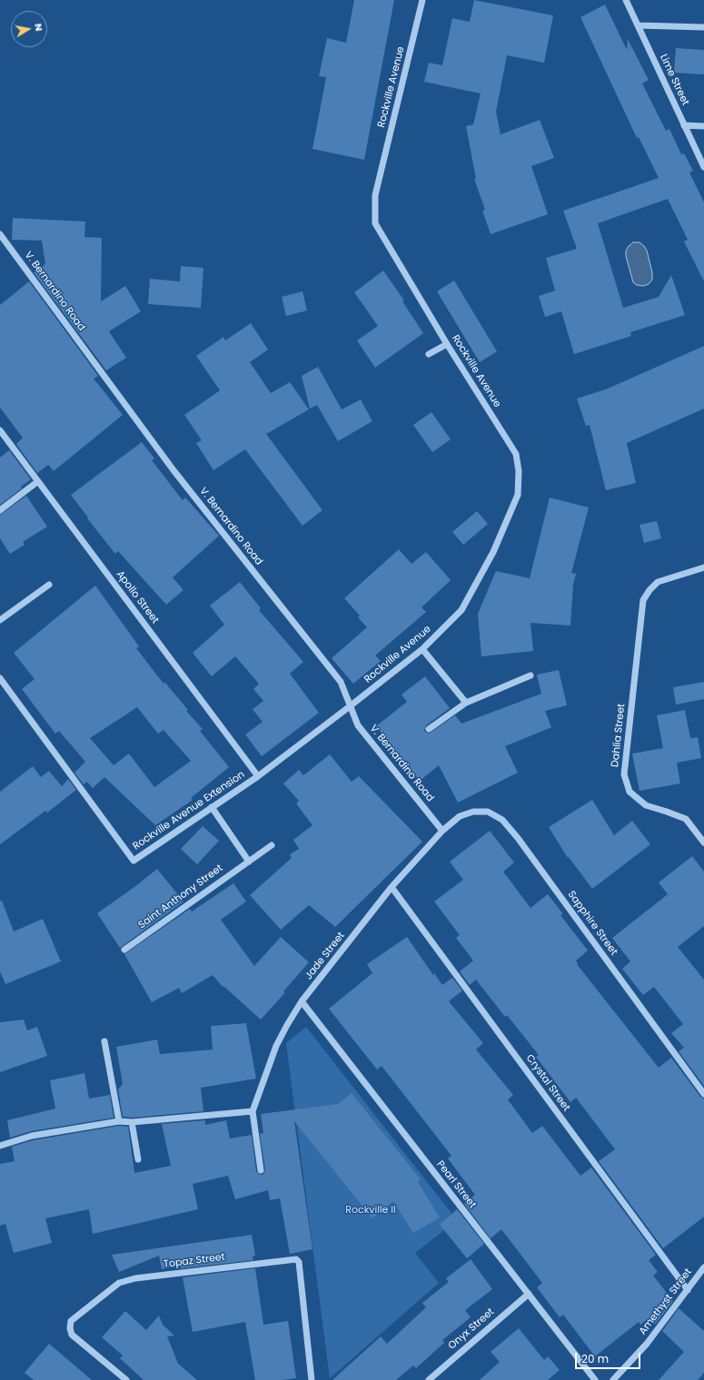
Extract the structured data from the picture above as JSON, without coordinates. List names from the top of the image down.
{
  "streets": {
    "street": [
      "Lime Street",
      "Rockville Avenue",
      "V. Bernardino Road",
      "Apollo Street",
      "Dahlia Street",
      "Rockville Avenue Extension",
      "Saint Anthony Street",
      "Sapphire Street",
      "Jade Street",
      "Crystal Street",
      "Pearl Street",
      "Topaz Street",
      "Amethyst Street",
      "Onyx Street"
    ]
  },
  "crossings": [
    ["Rockville Avenue", "V. Bernardino Road"],
    ["Rockville Avenue", "Rockville Avenue Extension"],
    ["V. Bernardino Road", "Rockville Avenue Extension"],
    ["V. Bernardino Road", "Sapphire Street"],
    ["V. Bernardino Road", "Jade Street"],
    ["Apollo Street", "Rockville Avenue Extension"],
    ["Sapphire Street", "Jade Street"],
    ["Jade Street", "Crystal Street"],
    ["Jade Street", "Pearl Street"],
    ["Crystal Street", "Amethyst Street"],
    ["Pearl Street", "Onyx Street"]
  ],
  "parks": ["Rockville II"],
  "scale_bar": "20 m",
  "north": "right"
}
